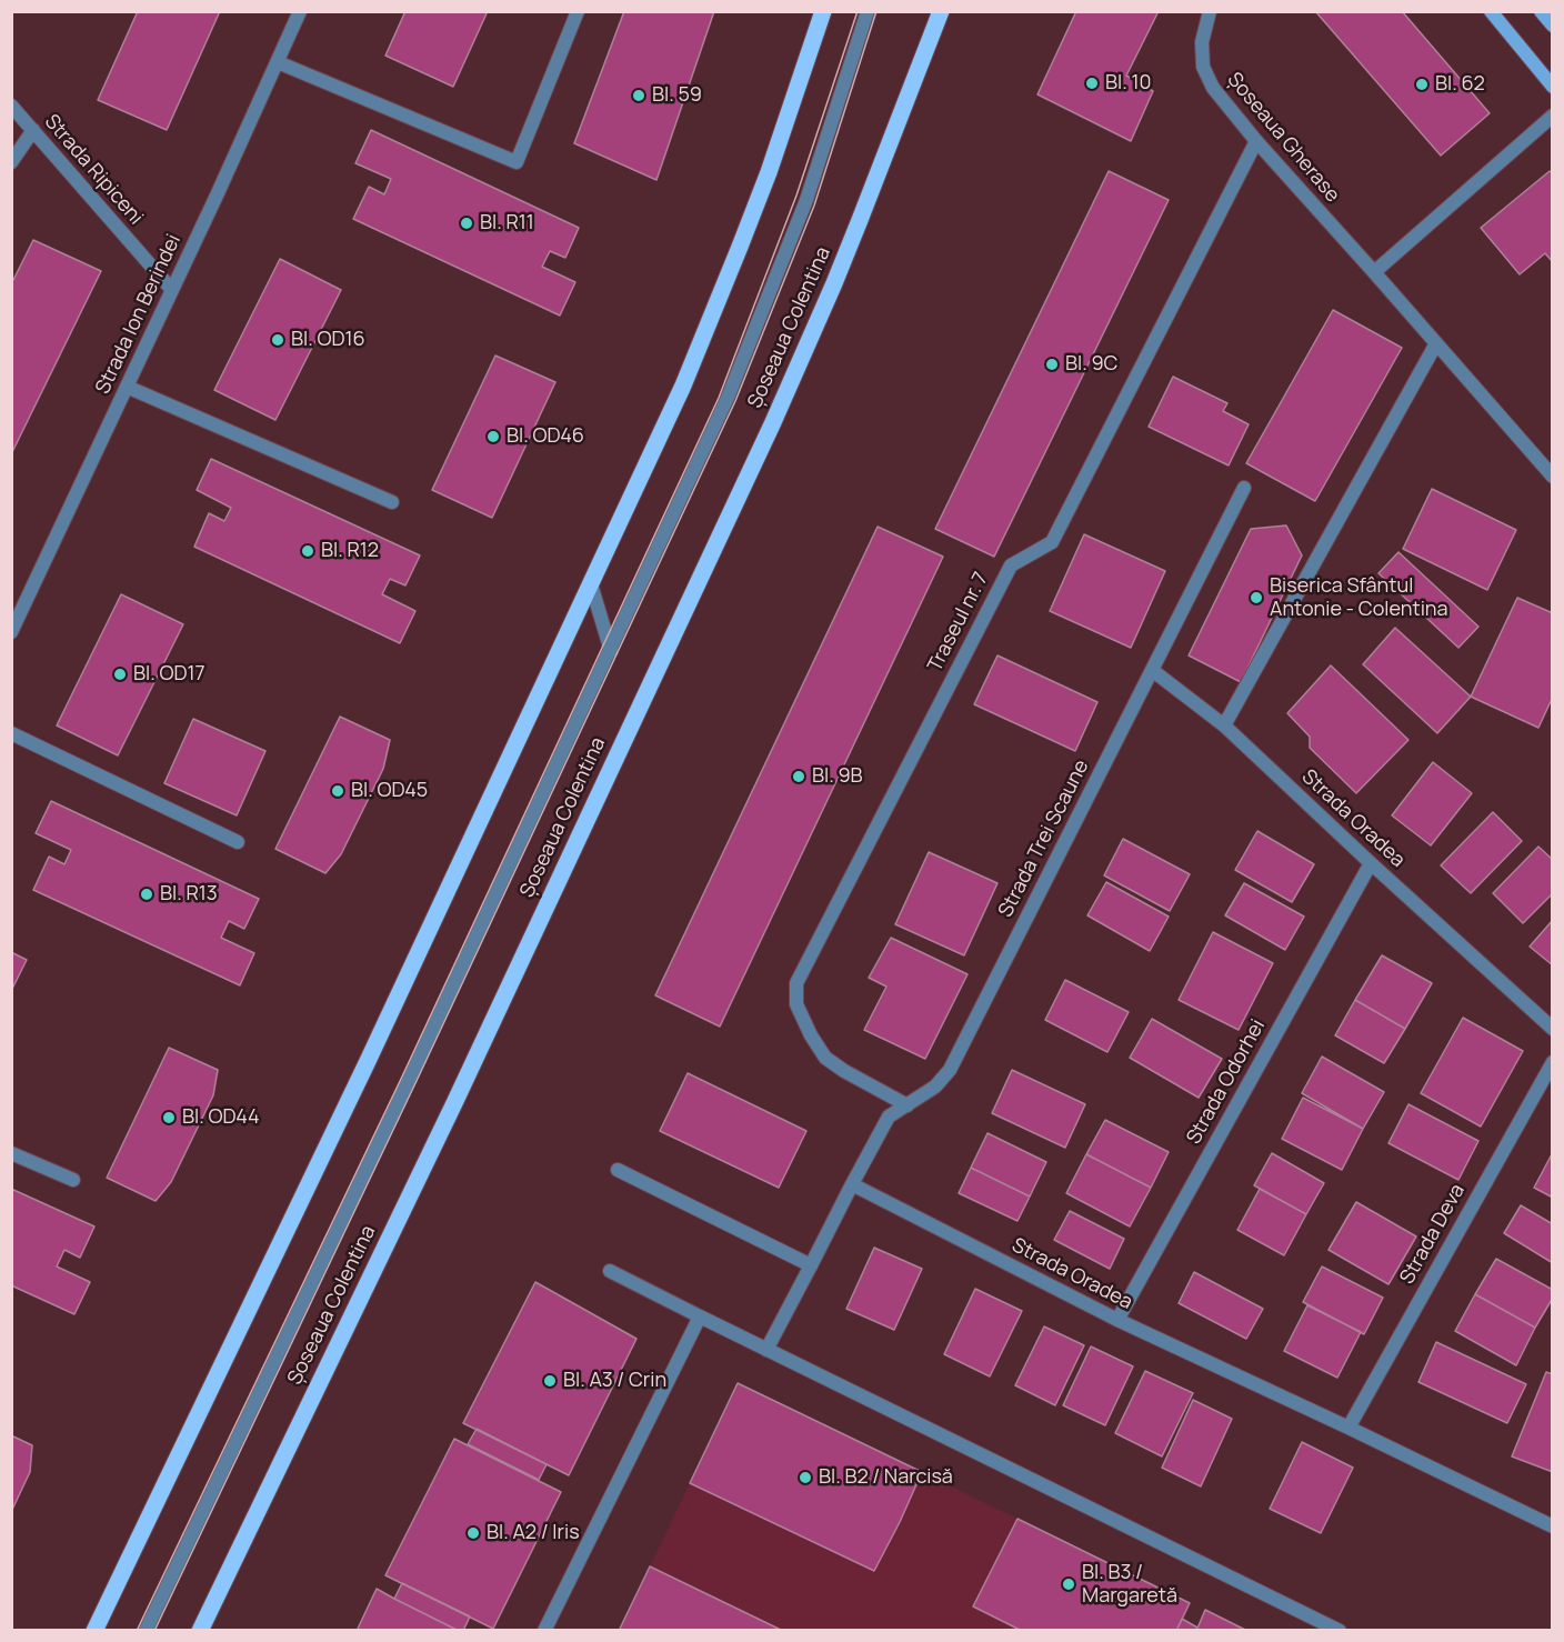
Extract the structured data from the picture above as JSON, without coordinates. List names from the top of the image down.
{
  "streets": {
    "main road": ["Șoseaua Colentina"],
    "street": [
      "Șoseaua Gherase",
      "Strada Ripiceni",
      "Strada Ion Berindei",
      "Traseul nr. 7",
      "Strada Oradea",
      "Strada Trei Scaune",
      "Strada Odorhei",
      "Strada Deva"
    ]
  },
  "crossings": [
    ["Șoseaua Gherase", "Traseul nr. 7"],
    ["Strada Ripiceni", "Strada Ion Berindei"],
    ["Traseul nr. 7", "Strada Trei Scaune"],
    ["Strada Oradea", "Strada Trei Scaune"],
    ["Strada Oradea", "Strada Odorhei"],
    ["Strada Oradea", "Strada Deva"]
  ],
  "places": [
    "Bl. 10",
    "Bl. 62",
    "Bl. 59",
    "Bl. R11",
    "Bl. OD16",
    "Bl. 9C",
    "Bl. OD46",
    "Bl. R12",
    "Biserica Sfântul Antonie - Colentina",
    "Bl. OD17",
    "Bl. 9B",
    "Bl. OD45",
    "Bl. R13",
    "Bl. OD44",
    "Bl. A3 / Crin",
    "Bl. B2 / Narcisă",
    "Bl. A2 / Iris",
    "Bl. B3 / Margaretă"
  ]
}
